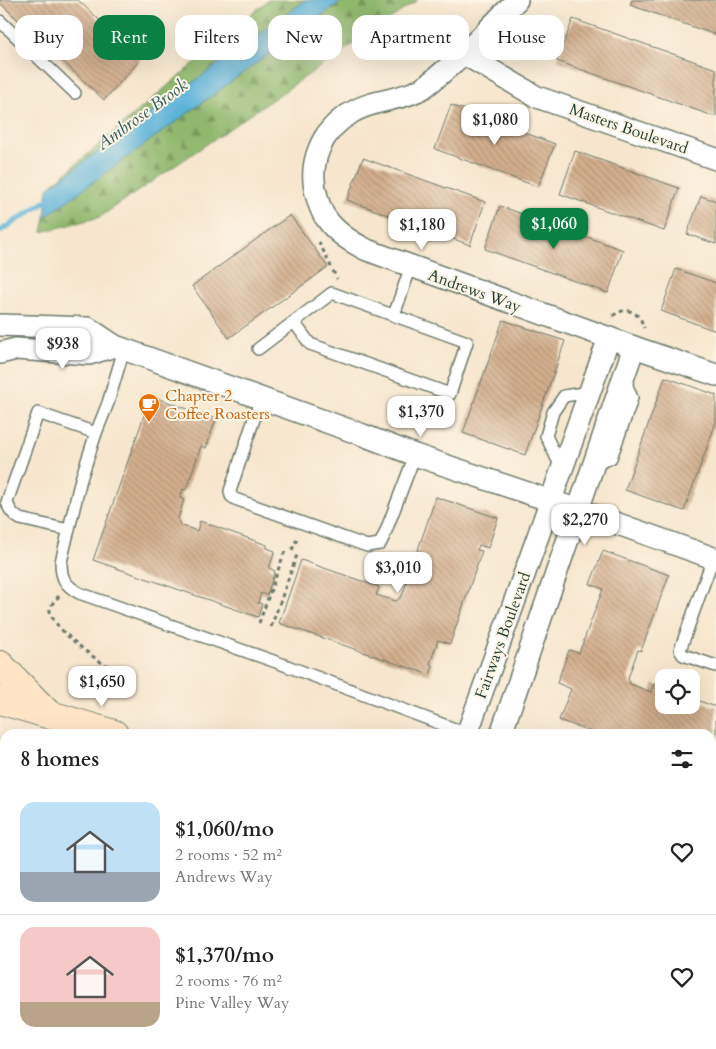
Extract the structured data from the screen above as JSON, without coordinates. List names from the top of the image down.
{
  "streets": {
    "street": ["Masters Boulevard", "Andrews Way", "Fairways Boulevard"]
  },
  "crossings": [
    ["Andrews Way", "Fairways Boulevard"]
  ],
  "water": ["Ambrose Brook"],
  "places": {
    "cafe": ["Chapter 2 Coffee Roasters"]
  },
  "page": {
    "chip": [
      "Buy",
      "Rent",
      "Filters",
      "New",
      "Apartment",
      "House"
    ],
    "price": [
      "$1,080",
      "$1,060",
      "$1,180",
      "$938",
      "$1,370",
      "$2,270",
      "$3,010",
      "$1,650"
    ],
    "heading": "8 homes",
    "list": [
      {
        "name": "$1,060/mo",
        "note": "2 rooms · 52 m² · Andrews Way"
      },
      {
        "name": "$1,370/mo",
        "note": "2 rooms · 76 m² · Pine Valley Way"
      }
    ]
  }
}
